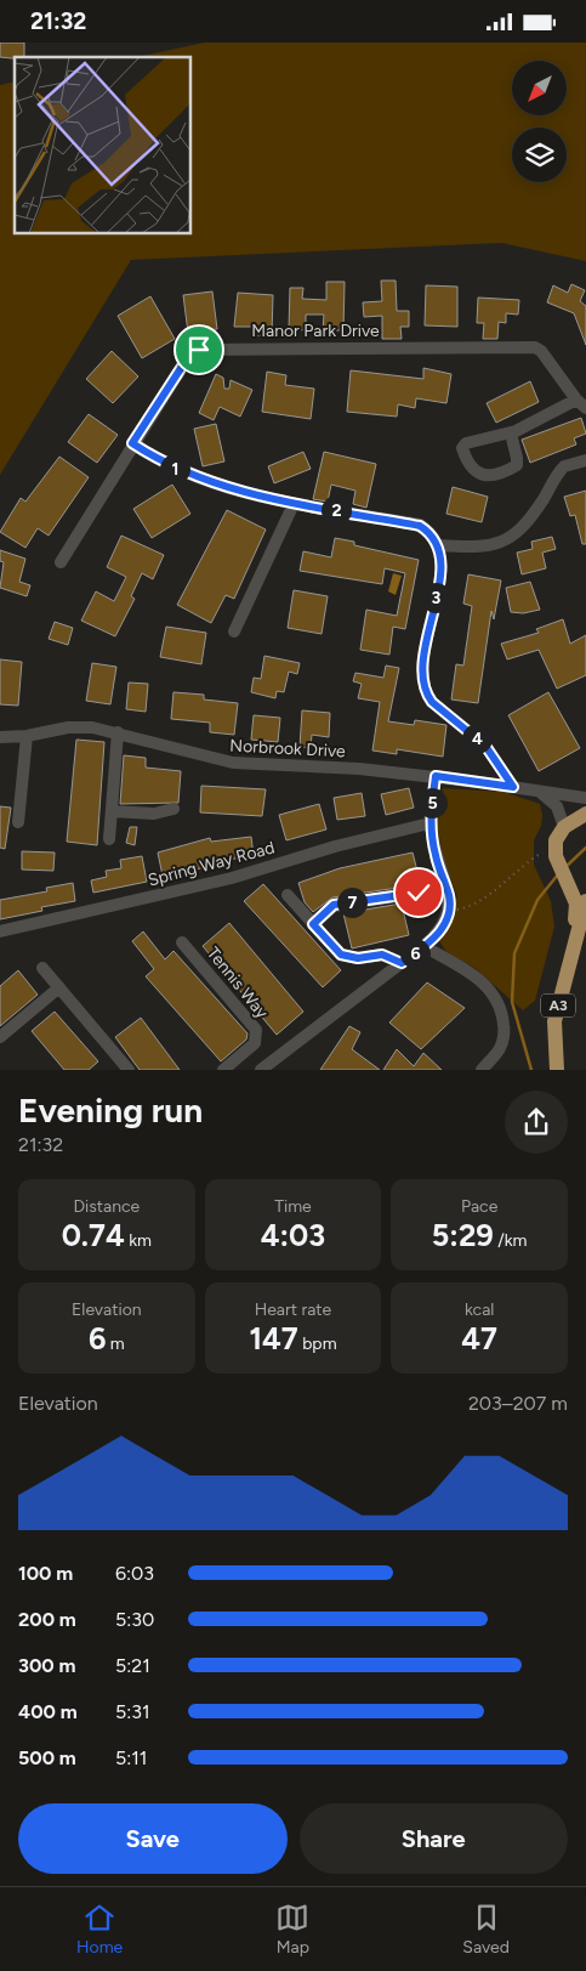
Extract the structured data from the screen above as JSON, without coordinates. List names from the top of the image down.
{
  "streets": {
    "main road": ["A3"],
    "street": [
      "Manor Park Drive",
      "Norbrook Drive",
      "Spring Way Road",
      "Tennis Way"
    ]
  },
  "north": "bottom left",
  "page": {
    "status": "21:32",
    "pins": [
      "1",
      "2",
      "3",
      "4",
      "5",
      "7",
      "6"
    ],
    "heading": ["Evening run", "21:32"],
    "stats": [
      ["Distance", "0.74 km"],
      ["Time", "4:03"],
      ["Pace", "5:29 /km"],
      ["Elevation", "6 m"],
      ["Heart rate", "147 bpm"],
      ["kcal", "47"]
    ],
    "chart": ["Elevation", "203–207 m"],
    "list": [
      {
        "name": "100 m",
        "note": "6:03"
      },
      {
        "name": "200 m",
        "note": "5:30"
      },
      {
        "name": "300 m",
        "note": "5:21"
      },
      {
        "name": "400 m",
        "note": "5:31"
      },
      {
        "name": "500 m",
        "note": "5:11"
      }
    ],
    "buttons": ["Save", "Share"],
    "tabs": ["Home", "Map", "Saved"]
  }
}
